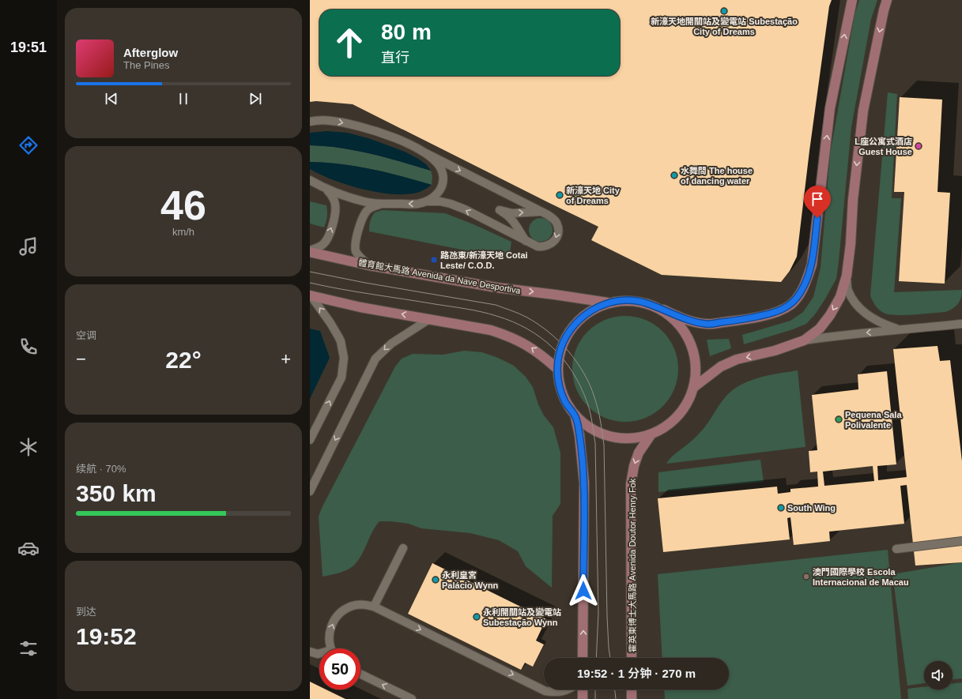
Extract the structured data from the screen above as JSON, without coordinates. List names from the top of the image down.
{
  "streets": {
    "main road": ["體育館大馬路 Avenida da Nave Desportiva", "霍英東博士大馬路 Avenida Doutor Henry Fok"]
  },
  "places": {
    "other": [
      "新濠天地開關站及變電站 Subestação City of Dreams",
      "L座公寓式酒店 Guest House",
      "水舞間 The house of dancing water",
      "新濠天地 City of Dreams",
      "Pequena Sala Polivalente",
      "South Wing",
      "澳門國際學校 Escola Internacional de Macau",
      "永利皇宮 Palácio Wynn",
      "永利開關站及變電站 Subestação Wynn"
    ],
    "transit": ["路氹東/新濠天地 Cotai Leste/ C.O.D."]
  },
  "page": {
    "tabs": "19:51",
    "turn": ["80 m", "直行"],
    "song": ["Afterglow", "The Pines"],
    "tile": [
      ["46", "km/h"],
      "空调",
      ["续航 · 70%", "350 km"],
      ["到达", "19:52"]
    ],
    "heat": ["−", "22°", "+"],
    "limit": "50",
    "trip": "19:52 · 1 分钟 · 270 m"
  }
}
